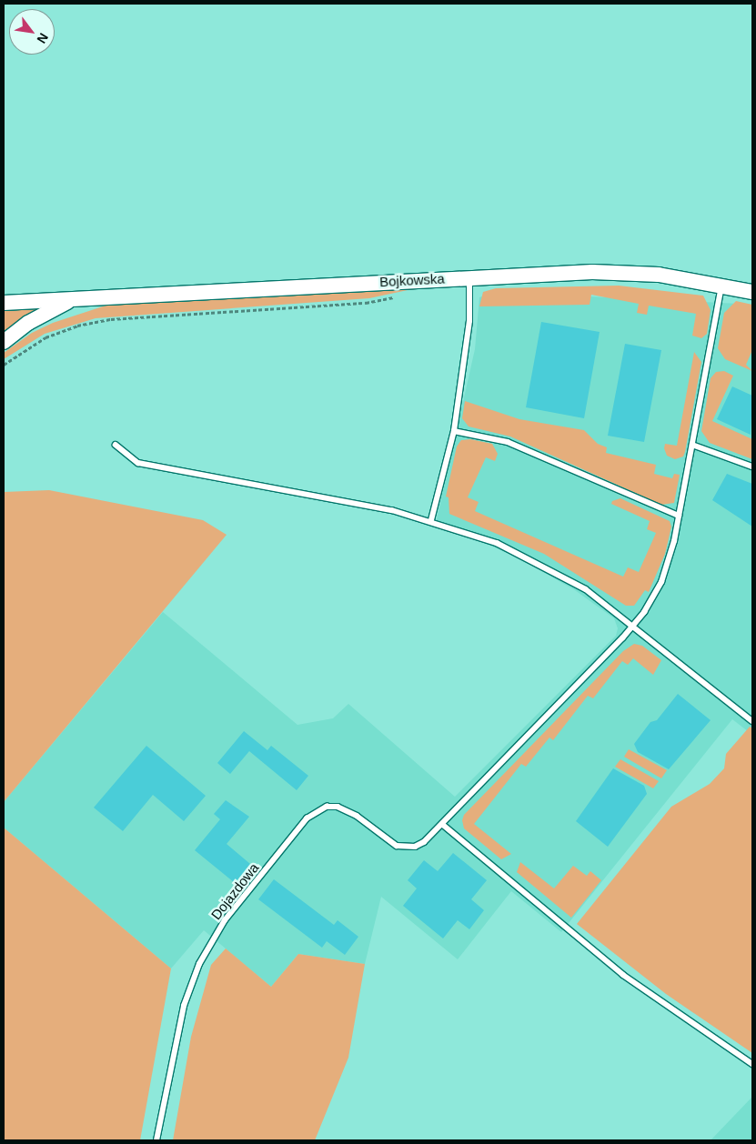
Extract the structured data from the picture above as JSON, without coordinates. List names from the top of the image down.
{
  "streets": {
    "street": ["Bojkowska"],
    "lane": ["Dojazdowa"]
  },
  "crossings": [
    ["Bojkowska", "Dojazdowa"]
  ],
  "north": "bottom right"
}
